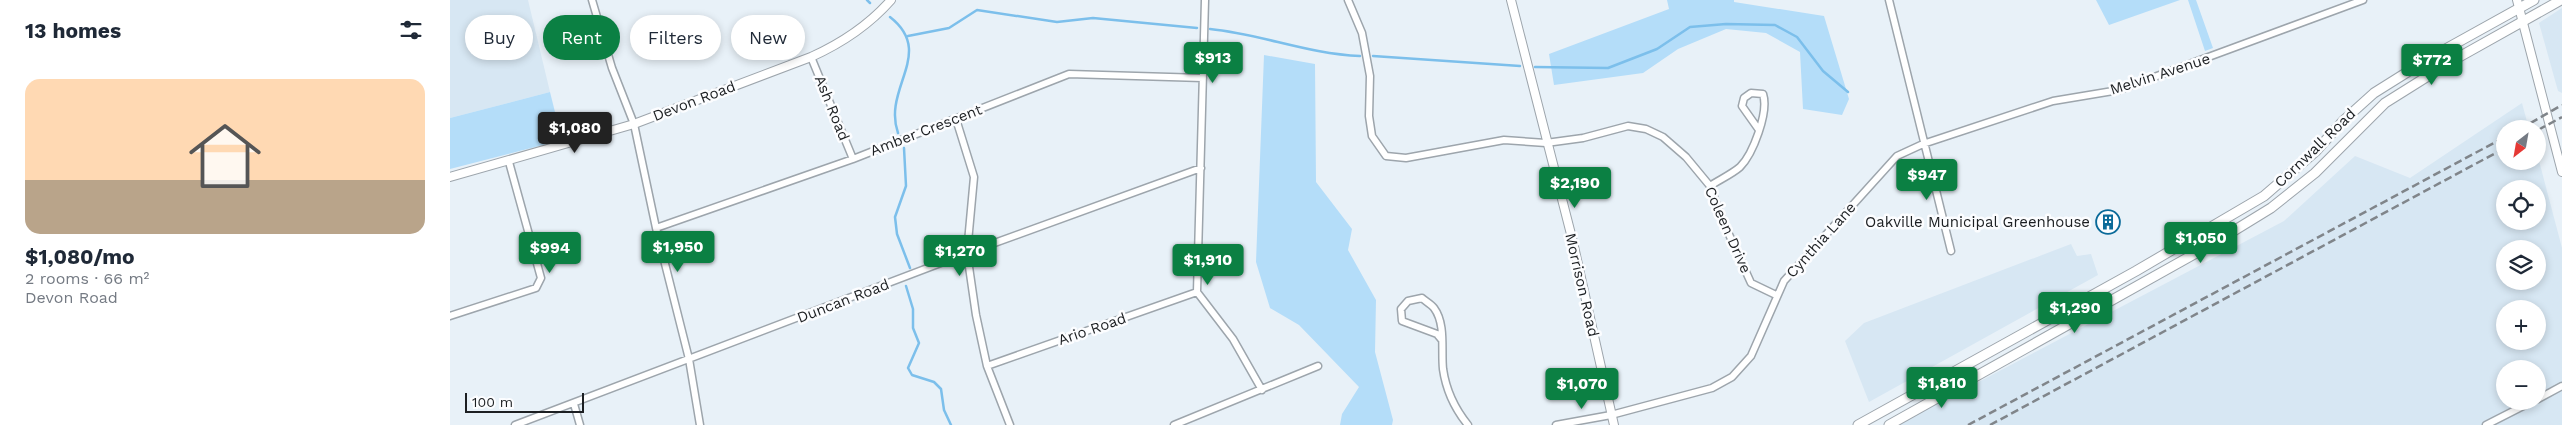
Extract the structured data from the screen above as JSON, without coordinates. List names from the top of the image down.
{
  "streets": {
    "main road": ["Cornwall Road"],
    "street": [
      "Melvin Avenue",
      "Devon Road",
      "Ash Road",
      "Amber Crescent",
      "Coleen Drive",
      "Cynthia Lane",
      "Morrison Road",
      "Duncan Road",
      "Ario Road"
    ]
  },
  "crossings": [
    ["Melvin Avenue", "Cynthia Lane"],
    ["Devon Road", "Ash Road"],
    ["Ash Road", "Amber Crescent"],
    ["Coleen Drive", "Cynthia Lane"],
    ["Coleen Drive", "Morrison Road"],
    ["Cynthia Lane", "Morrison Road"]
  ],
  "places": {
    "building": ["Oakville Municipal Greenhouse"]
  },
  "scale_bar": "100 m",
  "north": "bottom left",
  "page": {
    "heading": "13 homes",
    "chip": [
      "Buy",
      "Rent",
      "Filters",
      "New"
    ],
    "price": [
      "$913",
      "$772",
      "$1,080",
      "$947",
      "$2,190",
      "$1,050",
      "$1,950",
      "$994",
      "$1,270",
      "$1,910",
      "$1,290",
      "$1,810",
      "$1,070"
    ],
    "list": [
      {
        "name": "$1,080/mo",
        "note": "2 rooms · 66 m² · Devon Road"
      }
    ],
    "map_buttons": ["+", "−"],
    "scale": "100 m"
  }
}
